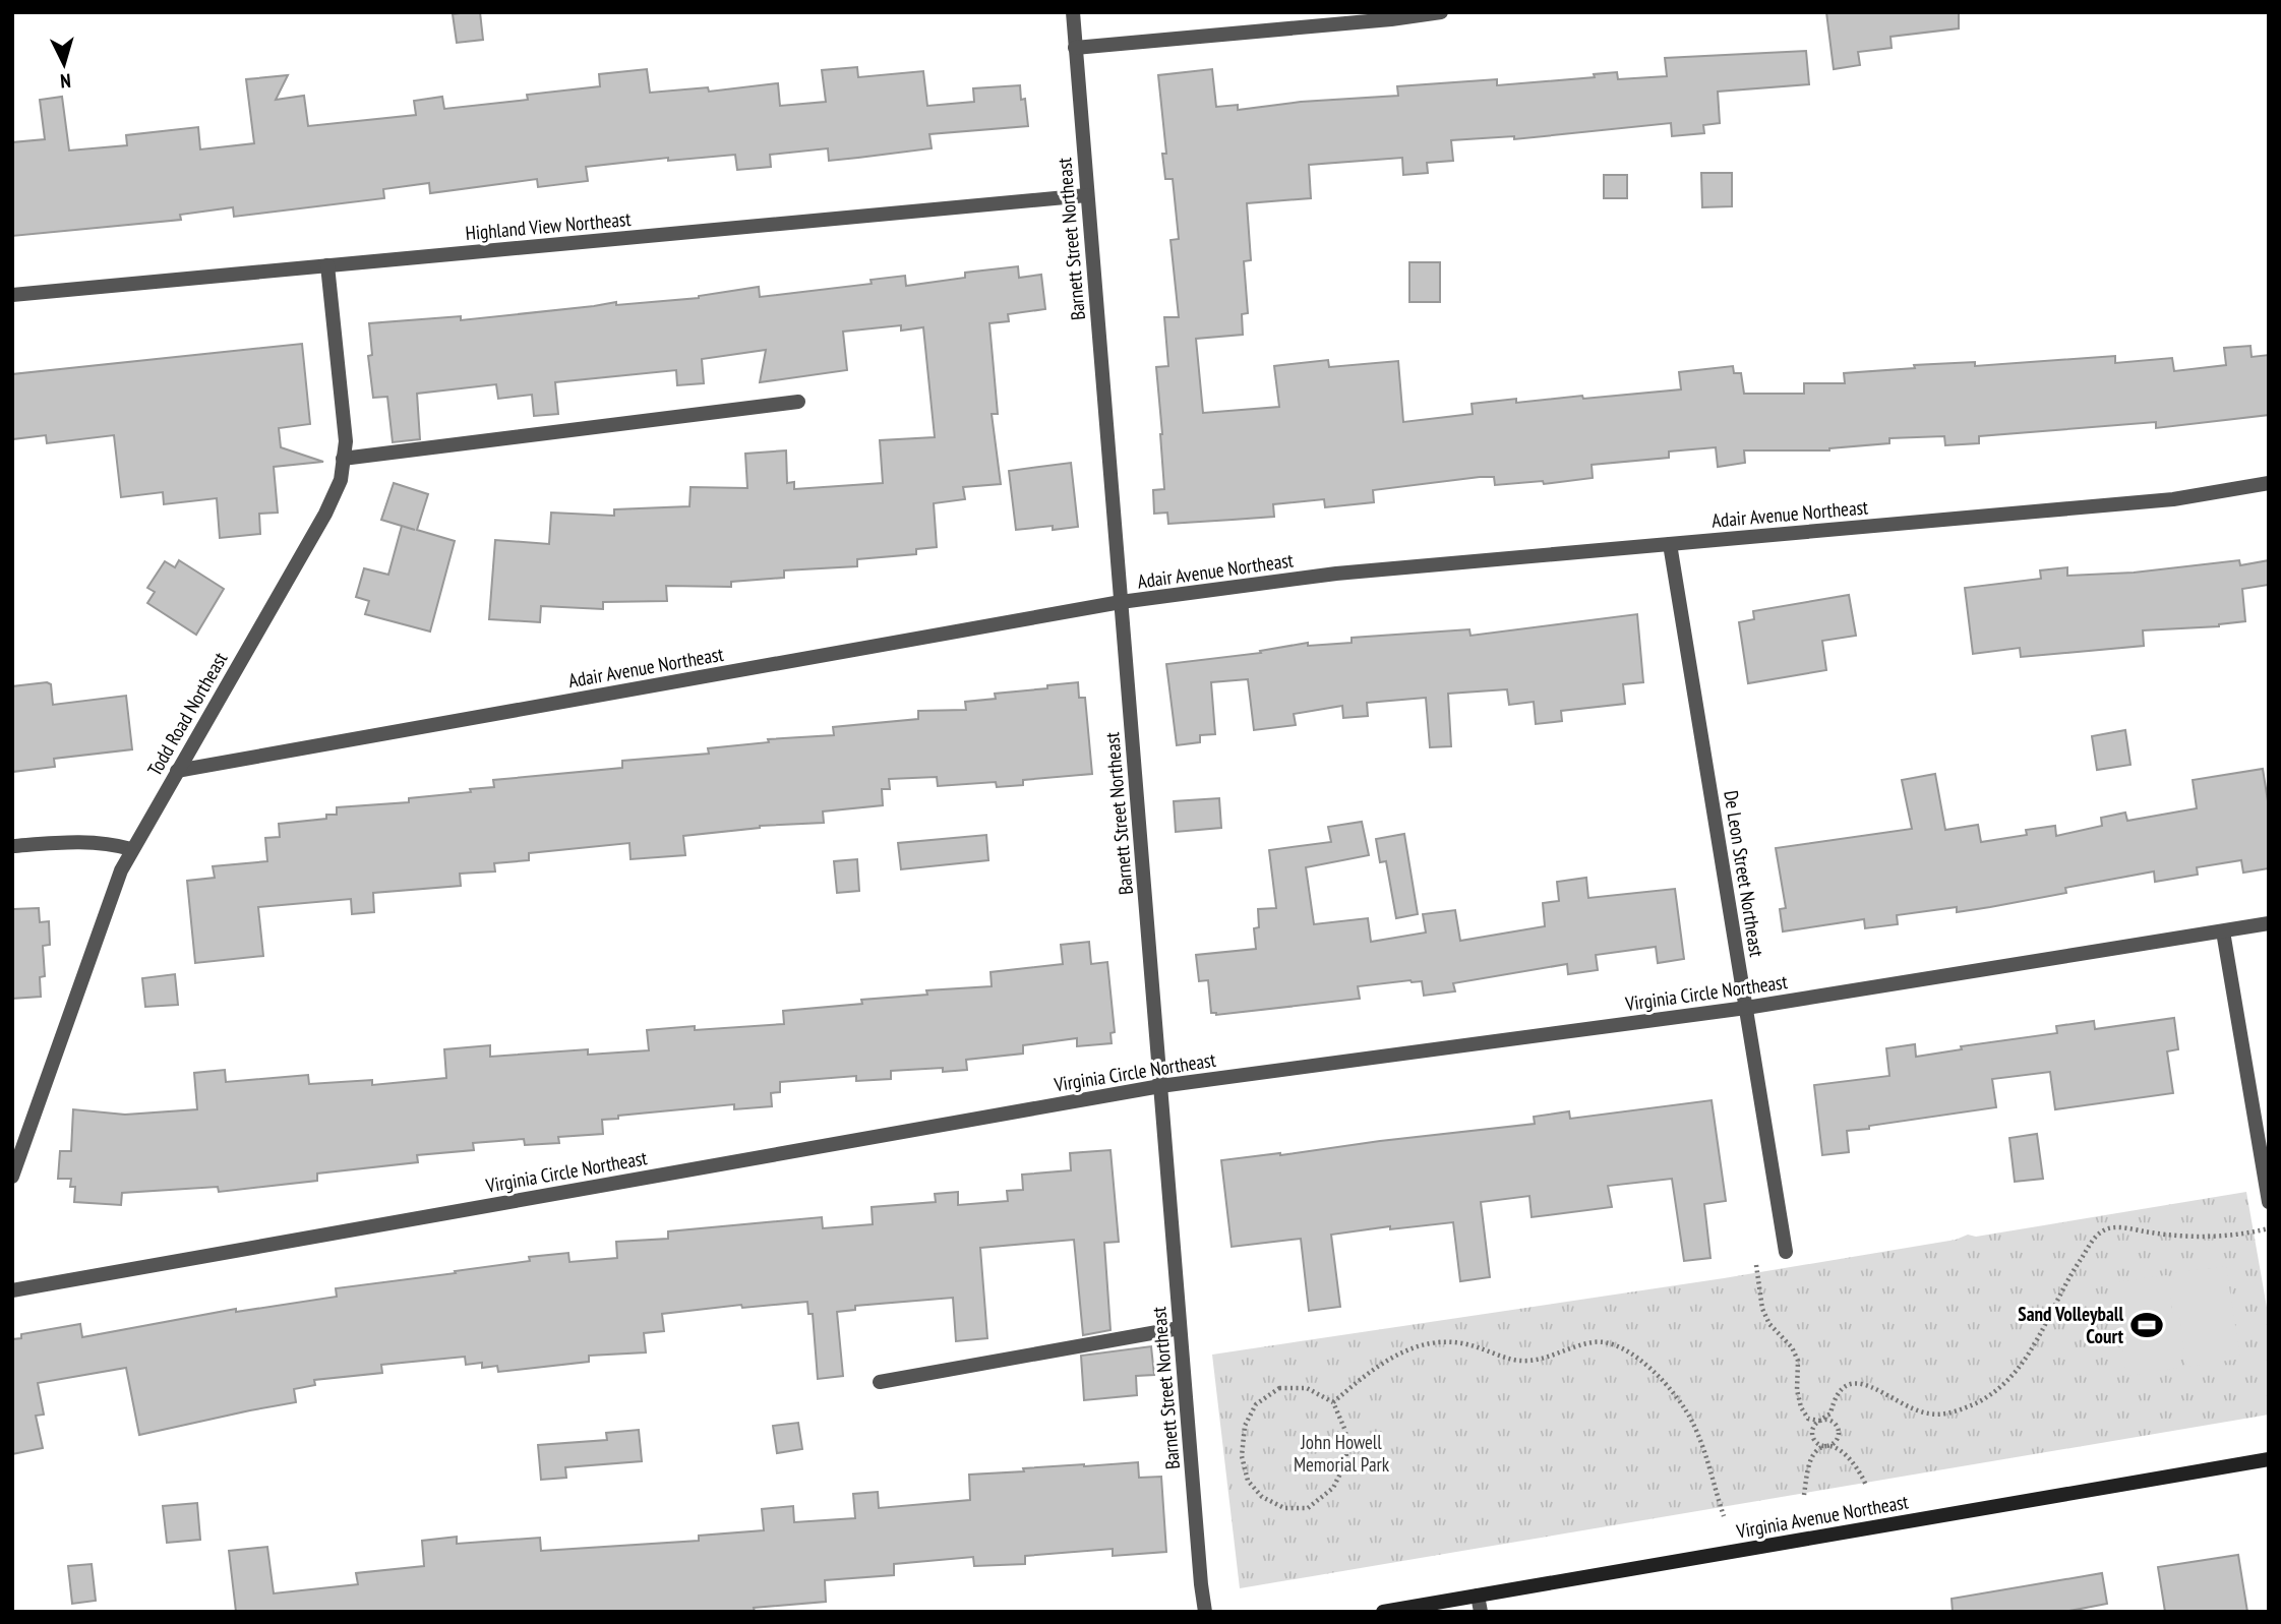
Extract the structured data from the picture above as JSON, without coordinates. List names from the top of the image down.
{
  "streets": {
    "street": [
      "Highland View Northeast",
      "Barnett Street Northeast",
      "Adair Avenue Northeast",
      "Todd Road Northeast",
      "De Leon Street Northeast",
      "Virginia Circle Northeast",
      "Virginia Avenue Northeast"
    ]
  },
  "crossings": [
    ["Highland View Northeast", "Barnett Street Northeast"],
    ["Highland View Northeast", "Todd Road Northeast"],
    ["Barnett Street Northeast", "Adair Avenue Northeast"],
    ["Barnett Street Northeast", "Virginia Circle Northeast"],
    ["Adair Avenue Northeast", "Todd Road Northeast"],
    ["Adair Avenue Northeast", "De Leon Street Northeast"],
    ["De Leon Street Northeast", "Virginia Circle Northeast"]
  ],
  "parks": ["John Howell Memorial Park"],
  "places": {
    "sports": ["Sand Volleyball Court"]
  },
  "north": "bottom"
}
